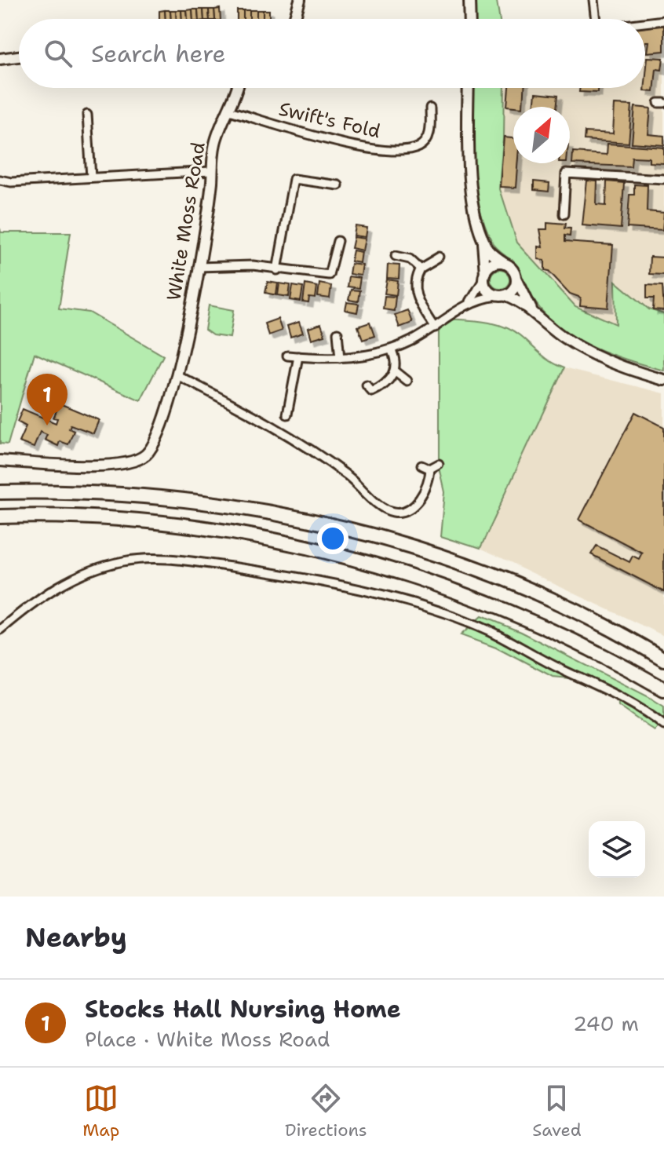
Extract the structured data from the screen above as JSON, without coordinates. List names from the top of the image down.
{
  "streets": {
    "main road": ["White Moss Road"],
    "street": ["Swift's Fold"]
  },
  "crossings": [
    ["Swift's Fold", "White Moss Road"]
  ],
  "north": "top right",
  "page": {
    "search": "Search here",
    "pins": "1",
    "heading": "Nearby",
    "list": [
      {
        "mark": "1",
        "name": "Stocks Hall Nursing Home",
        "note": "Place · White Moss Road",
        "value": "240 m"
      }
    ],
    "nav": ["Map", "Directions", "Saved"]
  }
}
